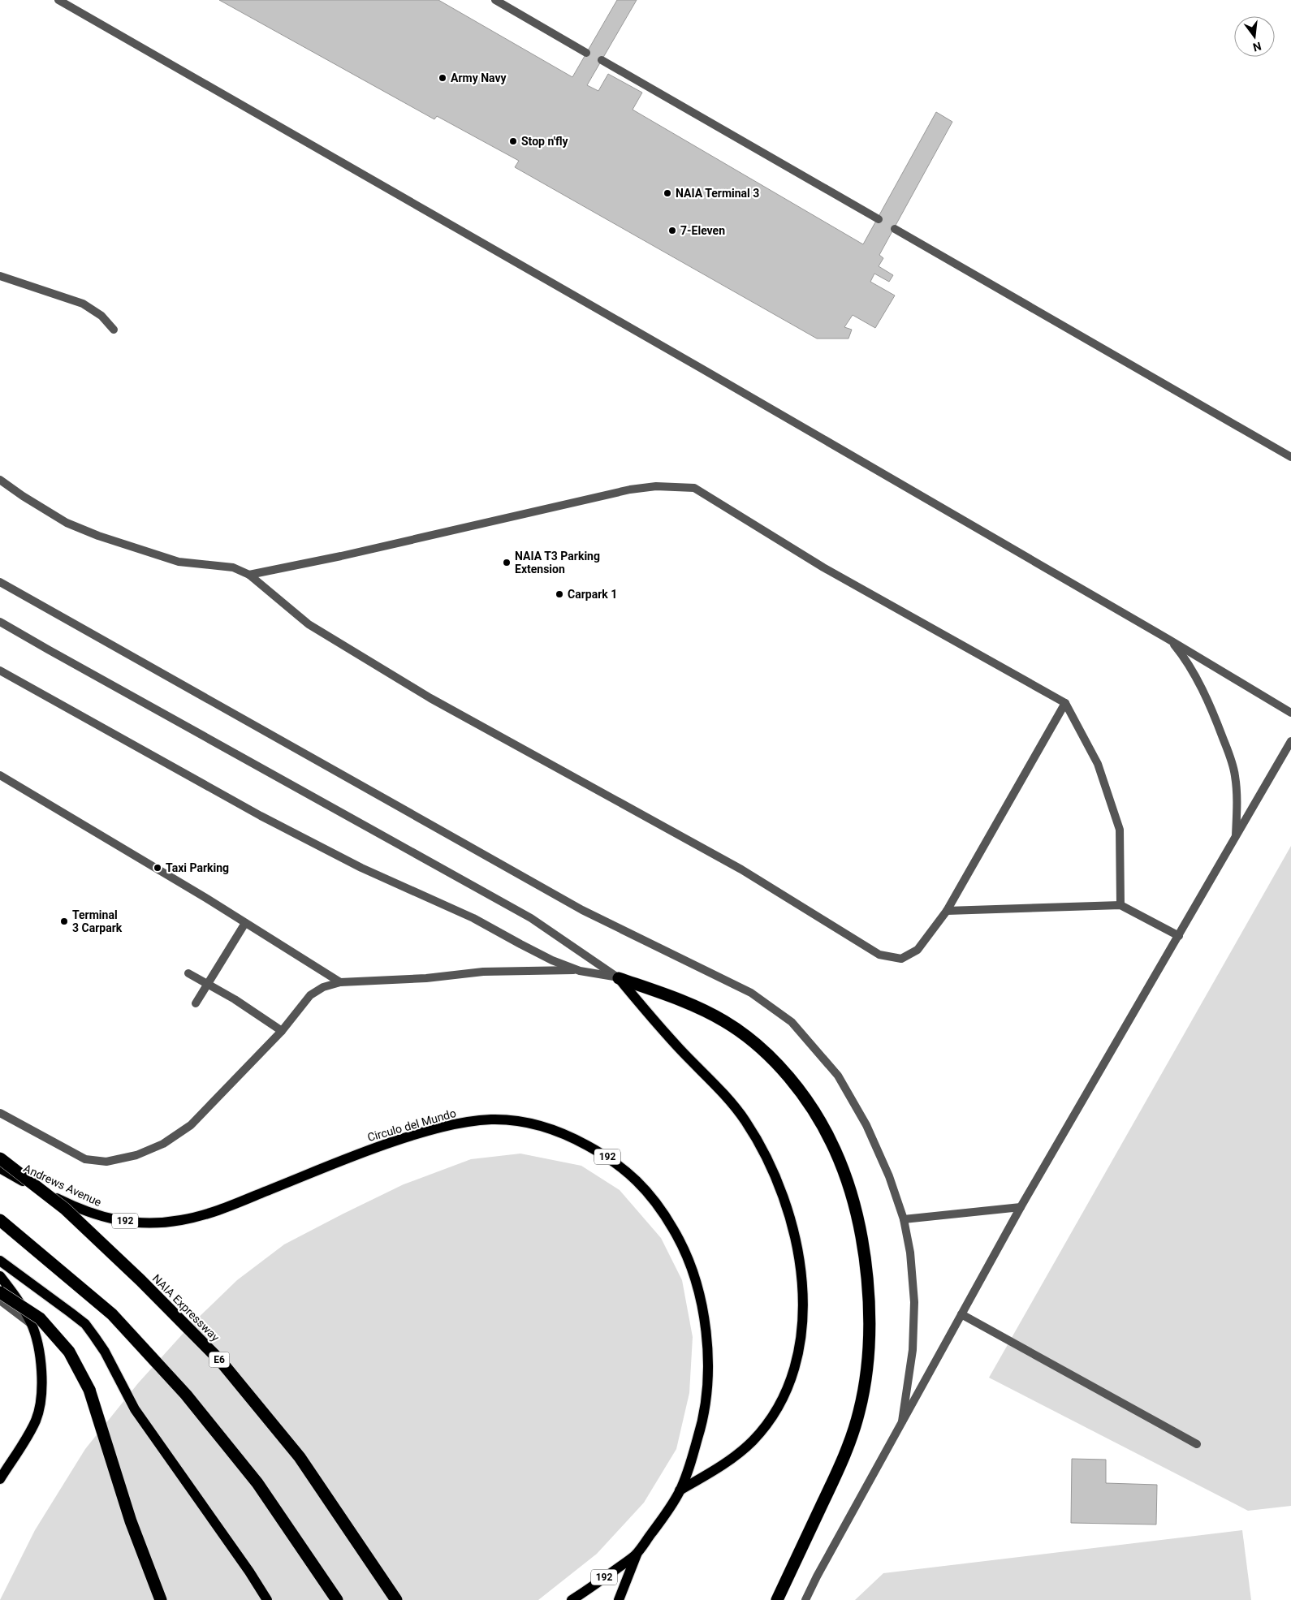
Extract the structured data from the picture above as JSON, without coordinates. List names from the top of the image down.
{
  "streets": {
    "highway": ["NAIA Expressway", "E6"],
    "main road": ["Circulo del Mundo", "192", "Andrews Avenue"]
  },
  "crossings": [
    ["Circulo del Mundo", "192"],
    ["Circulo del Mundo", "Andrews Avenue"]
  ],
  "places": [
    "Army Navy",
    "Stop n'fly",
    "NAIA Terminal 3",
    "7-Eleven",
    "NAIA T3 Parking Extension",
    "Carpark 1",
    "Taxi Parking",
    "Terminal 3 Carpark"
  ],
  "north": "bottom"
}
